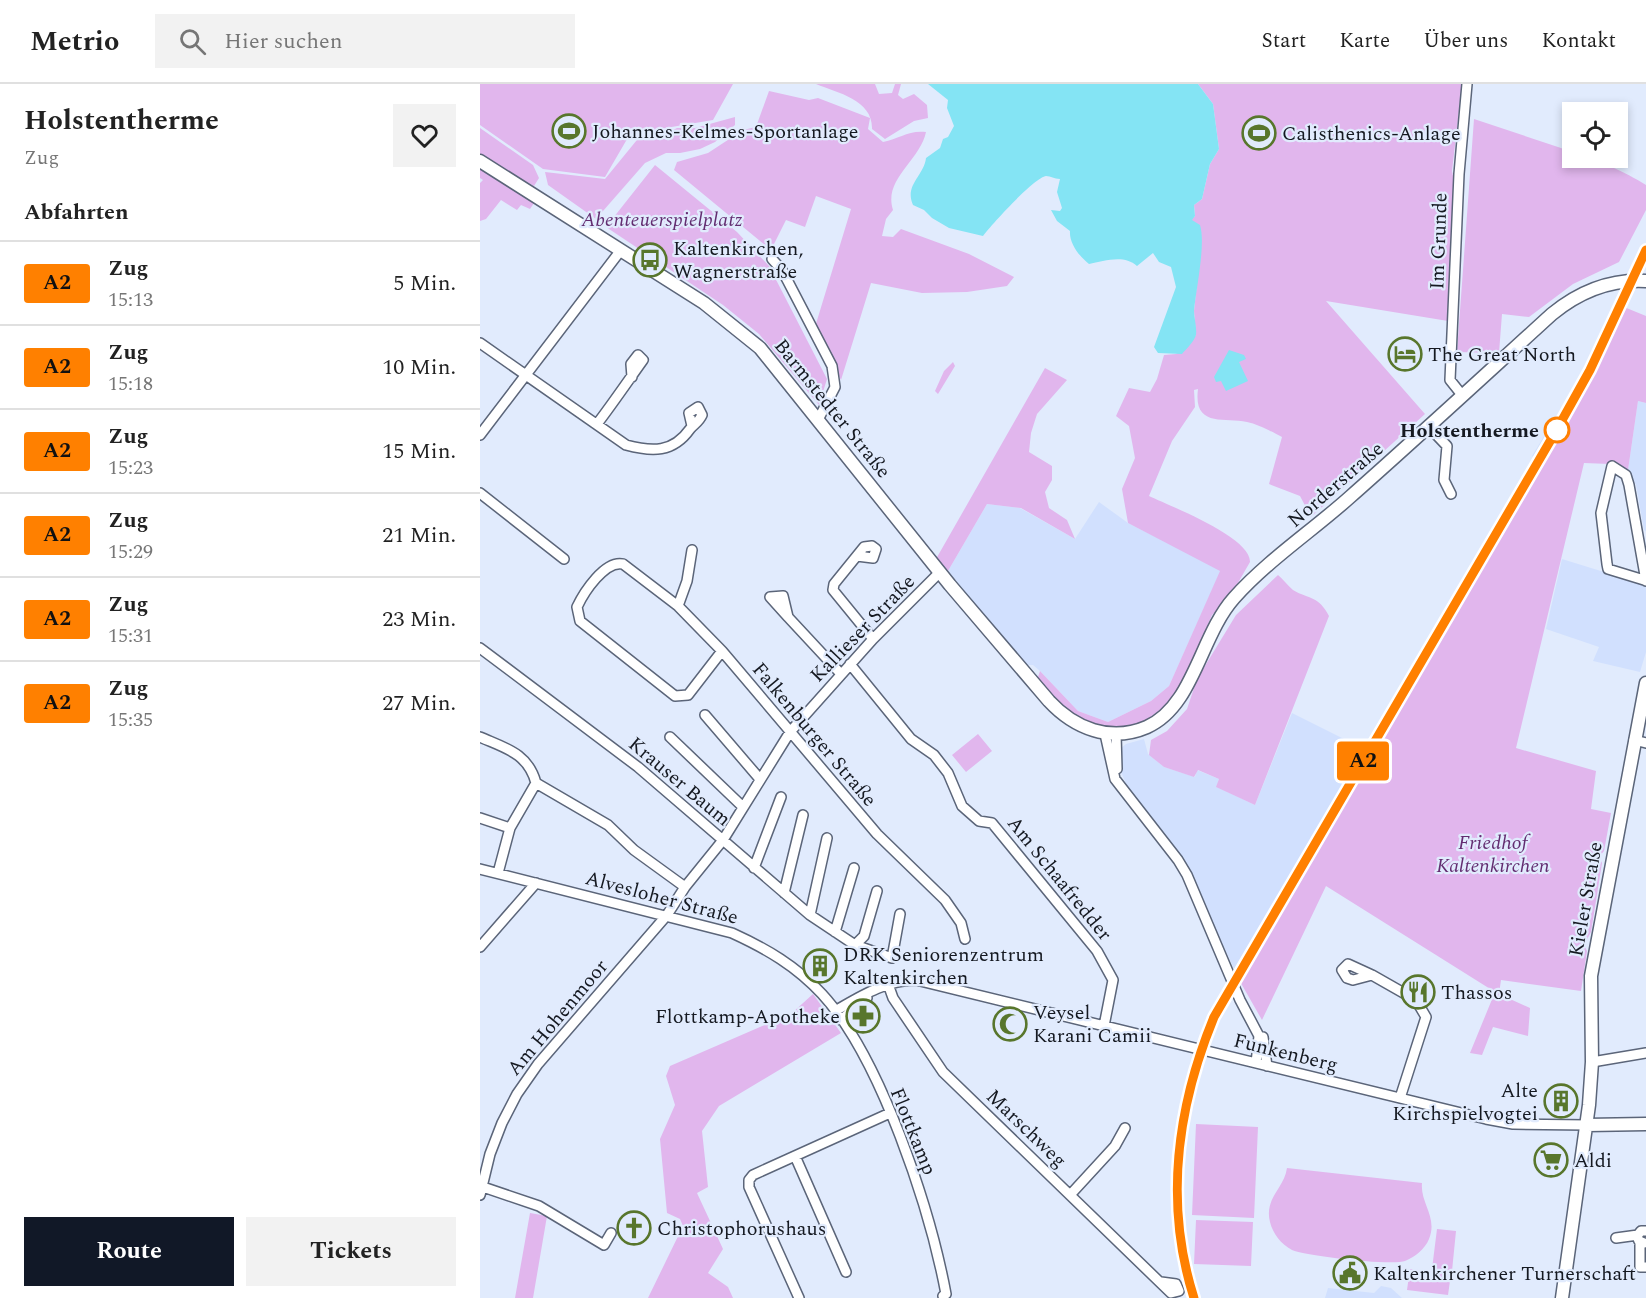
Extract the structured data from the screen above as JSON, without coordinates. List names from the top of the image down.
{
  "streets": {
    "main road": ["Barmstedter Straße", "Norderstraße", "Kieler Straße"],
    "street": [
      "Im Grunde",
      "Kallieser Straße",
      "Falkenburger Straße",
      "Krauser Baum",
      "Am Schaafredder",
      "Alvesloher Straße",
      "Am Hohenmoor",
      "Funkenberg",
      "Marschweg",
      "Flottkamp"
    ]
  },
  "crossings": [
    ["Im Grunde", "Norderstraße"],
    ["Barmstedter Straße", "Norderstraße"],
    ["Barmstedter Straße", "Kallieser Straße"],
    ["Kallieser Straße", "Falkenburger Straße"],
    ["Kallieser Straße", "Krauser Baum"],
    ["Kallieser Straße", "Am Schaafredder"],
    ["Kallieser Straße", "Alvesloher Straße"],
    ["Kallieser Straße", "Am Hohenmoor"],
    ["Am Schaafredder", "Funkenberg"],
    ["Alvesloher Straße", "Am Hohenmoor"],
    ["Alvesloher Straße", "Funkenberg"],
    ["Alvesloher Straße", "Flottkamp"],
    ["Kieler Straße", "Funkenberg"],
    ["Funkenberg", "Marschweg"],
    ["Funkenberg", "Flottkamp"]
  ],
  "parks": ["Abenteuerspielplatz", "Friedhof Kaltenkirchen"],
  "places": {
    "sports": ["Johannes-Kelmes-Sportanlage", "Calisthenics-Anlage"],
    "bus stop": ["Kaltenkirchen, Wagnerstraße"],
    "hotel": ["The Great North"],
    "other": ["Holstentherme"],
    "building": ["DRK Seniorenzentrum Kaltenkirchen", "Alte Kirchspielvogtei"],
    "restaurant": ["Thassos"],
    "pharmacy": ["Flottkamp-Apotheke"],
    "mosque": ["Veysel Karani Camii"],
    "supermarket": ["Aldi"],
    "church": ["Christophorushaus"],
    "public building": ["Kaltenkirchener Turnerschaft"]
  },
  "page": {
    "header": "Metrio",
    "search": "Hier suchen",
    "nav": [
      "Start",
      "Karte",
      "Über uns",
      "Kontakt"
    ],
    "heading": [
      ["Holstentherme", "Zug"],
      "Abfahrten"
    ],
    "on_map": "A2",
    "list": [
      {
        "mark": "A2",
        "name": "Zug",
        "note": "15:13",
        "value": "5 Min."
      },
      {
        "mark": "A2",
        "name": "Zug",
        "note": "15:18",
        "value": "10 Min."
      },
      {
        "mark": "A2",
        "name": "Zug",
        "note": "15:23",
        "value": "15 Min."
      },
      {
        "mark": "A2",
        "name": "Zug",
        "note": "15:29",
        "value": "21 Min."
      },
      {
        "mark": "A2",
        "name": "Zug",
        "note": "15:31",
        "value": "23 Min."
      },
      {
        "mark": "A2",
        "name": "Zug",
        "note": "15:35",
        "value": "27 Min."
      }
    ],
    "buttons": ["Route", "Tickets"]
  }
}
